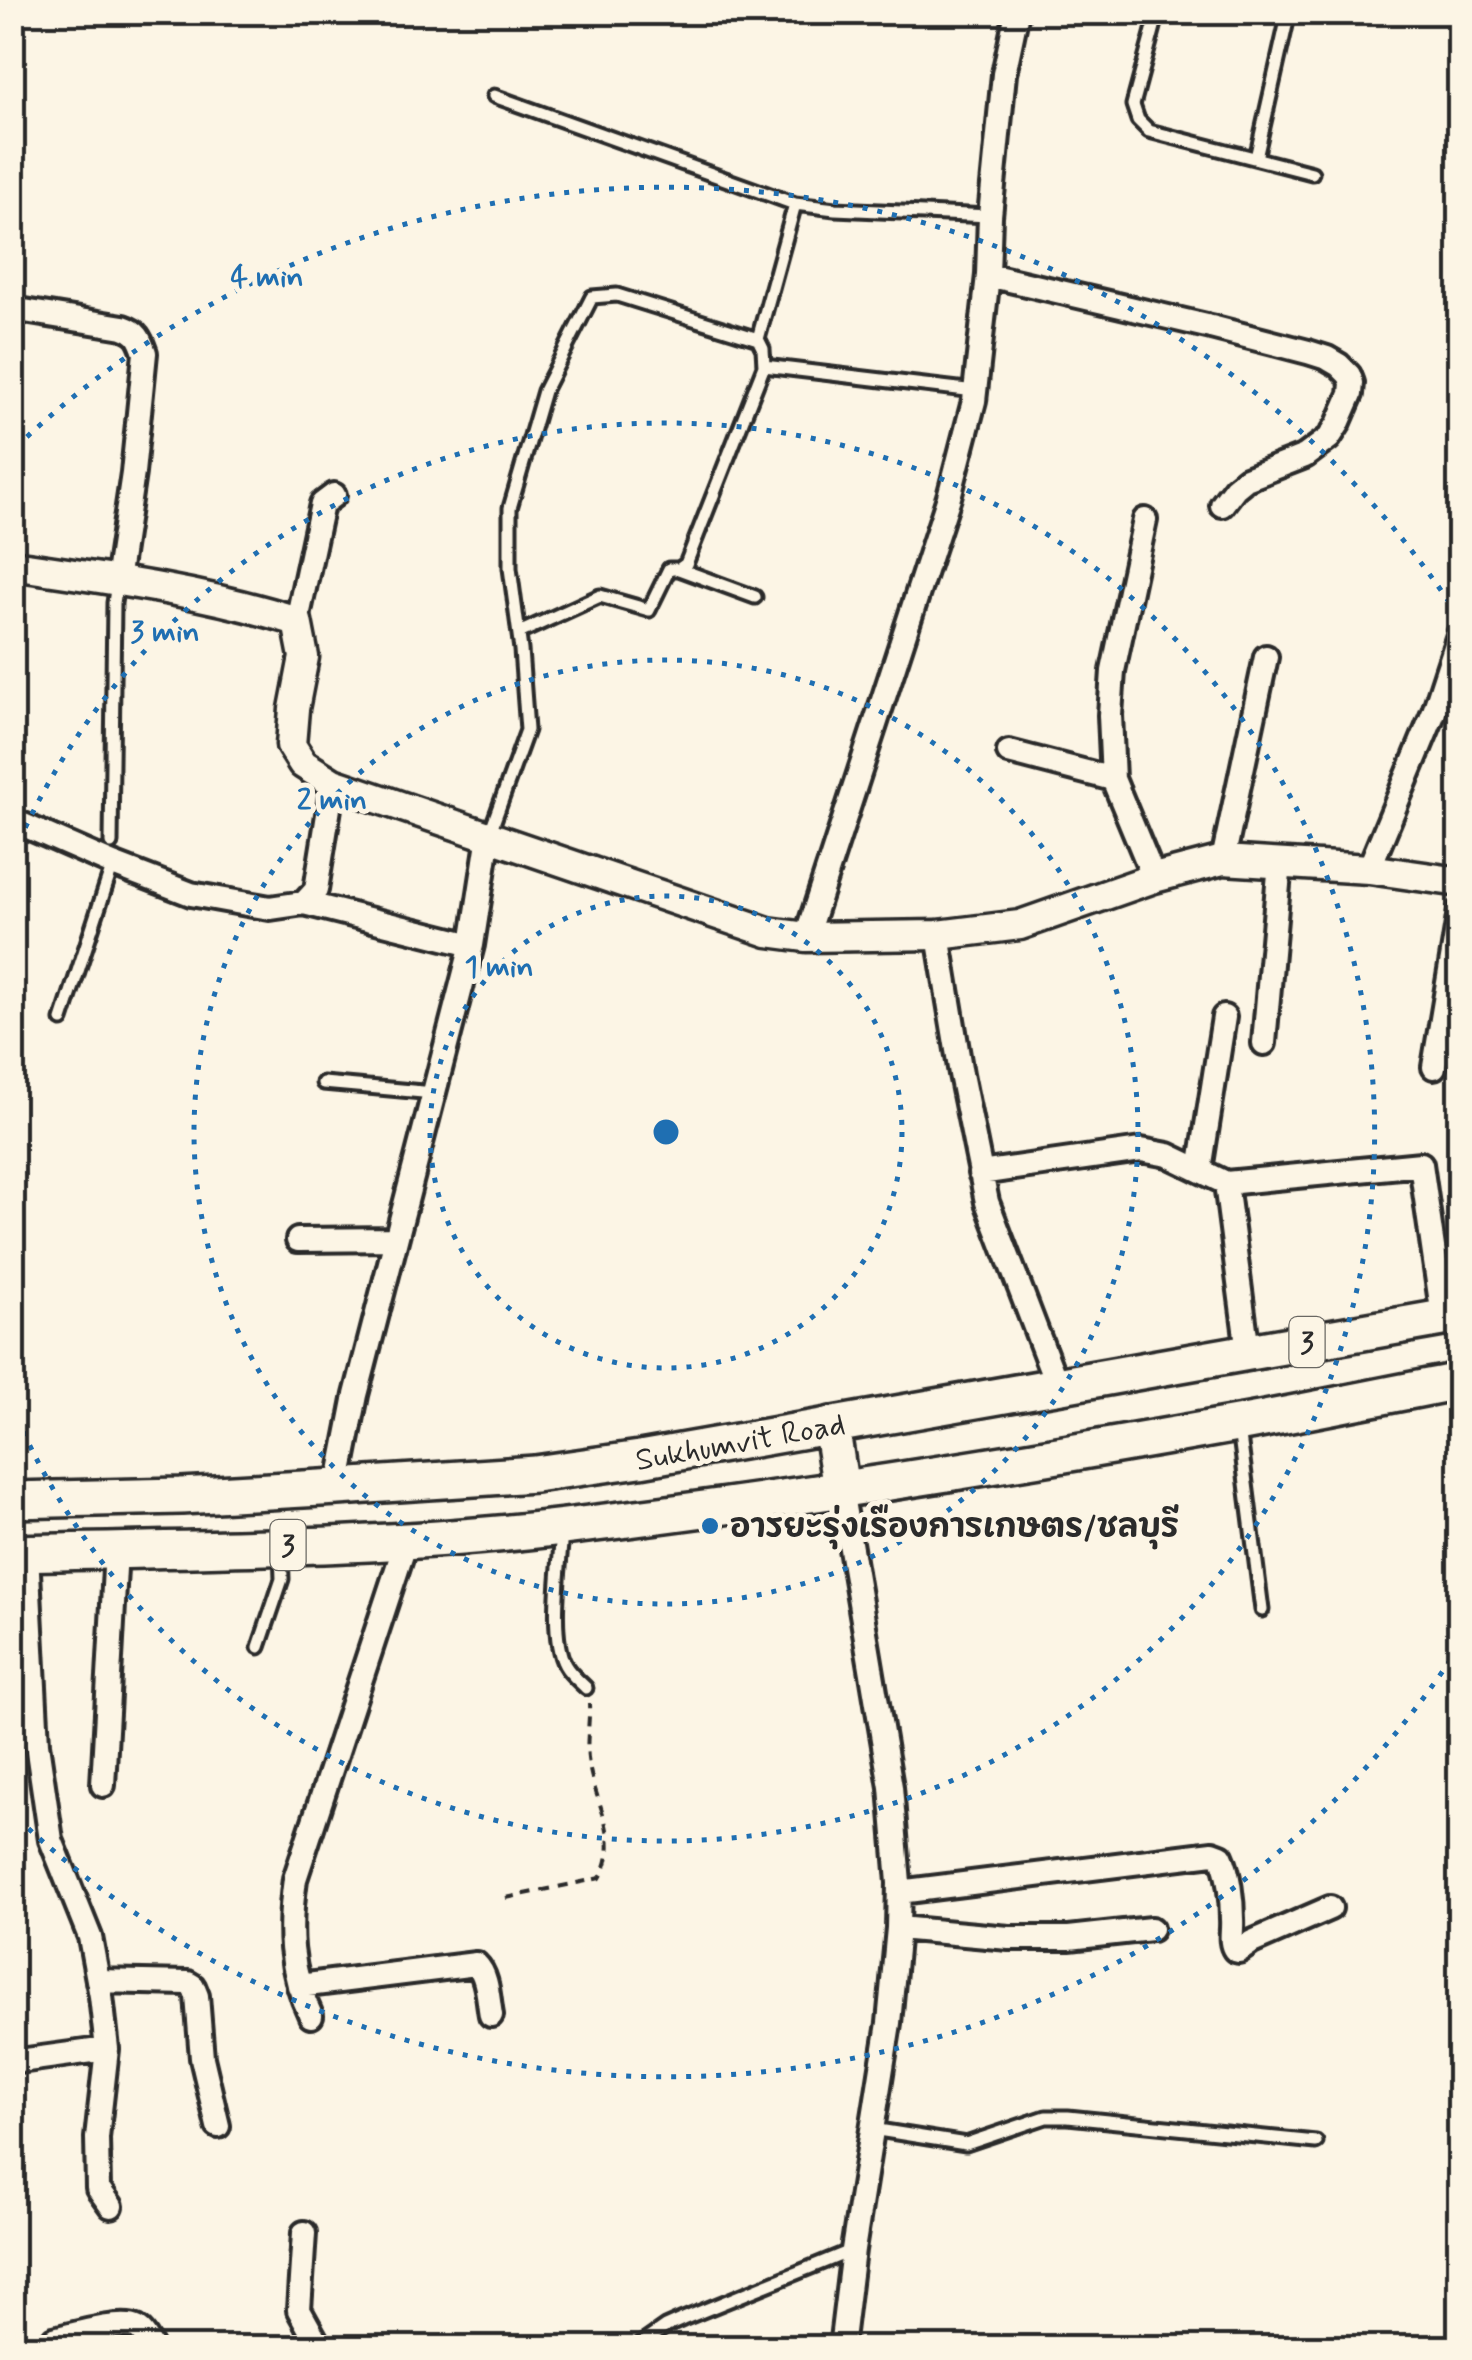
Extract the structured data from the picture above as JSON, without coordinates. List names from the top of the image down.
{
  "streets": {
    "main road": ["3", "Sukhumvit Road"]
  },
  "places": ["อารยะรุ่งเรืองการเกษตร/ชลบุรี"],
  "rings": [
    "4 min",
    "3 min",
    "2 min",
    "1 min"
  ]
}
